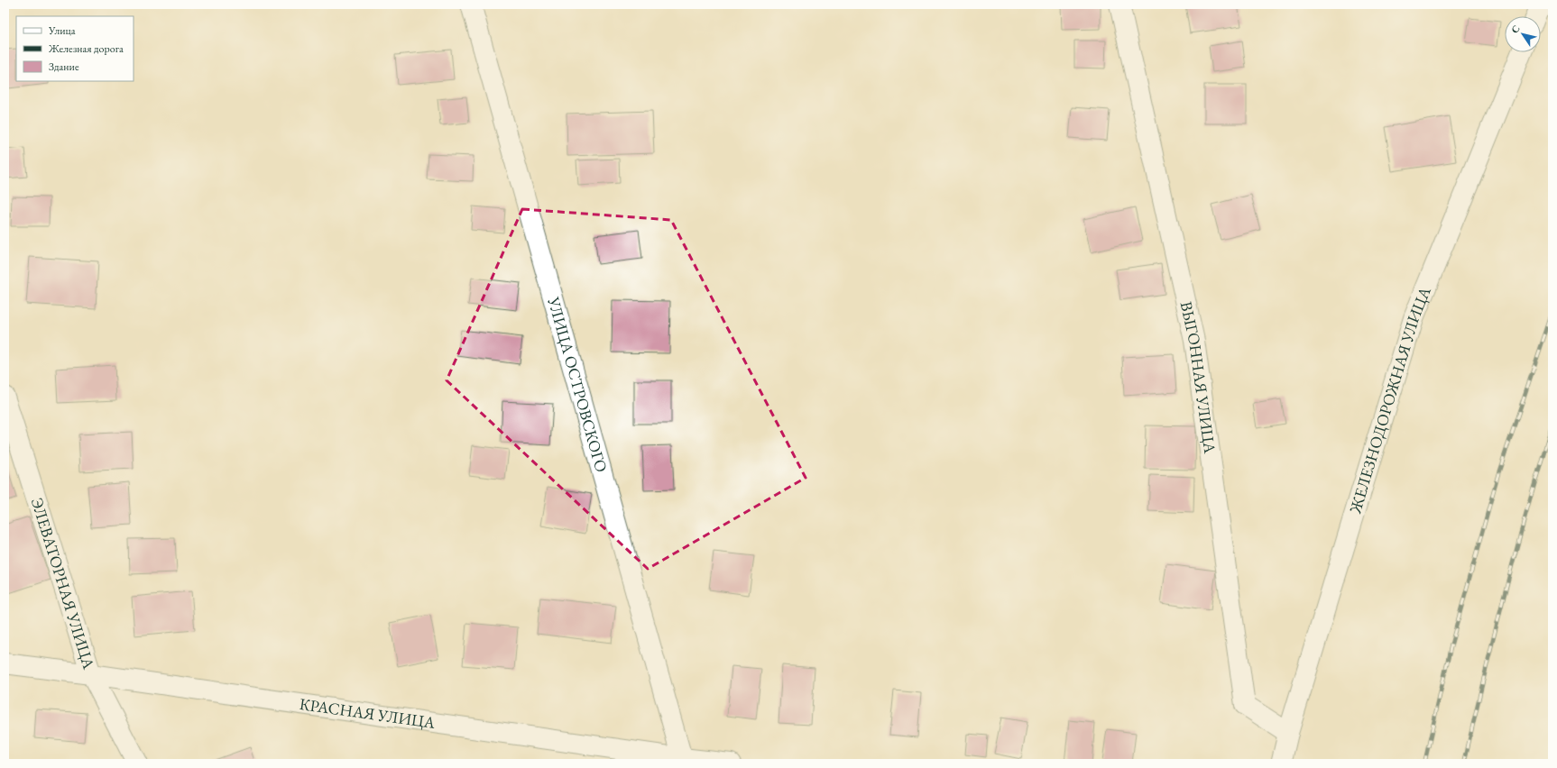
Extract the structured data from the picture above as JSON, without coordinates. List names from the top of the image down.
{
  "streets": {
    "street": [
      "ВЫГОННАЯ УЛИЦА",
      "УЛИЦА ОСТРОВСКОГО",
      "ЖЕЛЕЗНОДОРОЖНАЯ УЛИЦА",
      "ЭЛЕВАТОРНАЯ УЛИЦА",
      "КРАСНАЯ УЛИЦА"
    ]
  },
  "crossings": [
    ["ВЫГОННАЯ УЛИЦА", "ЖЕЛЕЗНОДОРОЖНАЯ УЛИЦА"],
    ["УЛИЦА ОСТРОВСКОГО", "КРАСНАЯ УЛИЦА"],
    ["ЭЛЕВАТОРНАЯ УЛИЦА", "КРАСНАЯ УЛИЦА"]
  ],
  "legend": ["Улица", "Железная дорога", "Здание"],
  "north": "top left"
}
